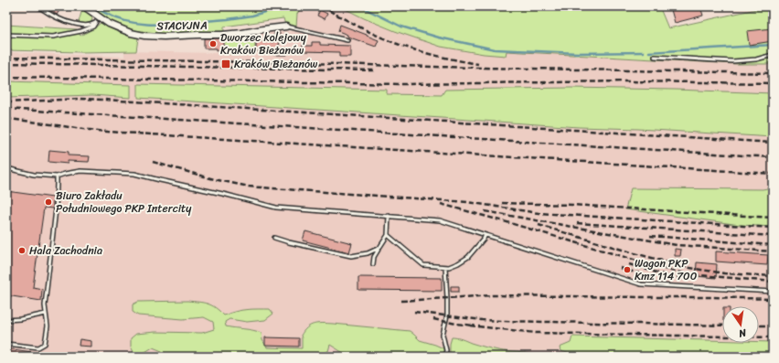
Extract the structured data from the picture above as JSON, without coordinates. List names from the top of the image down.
{
  "streets": {
    "street": ["STACYJNA"]
  },
  "places": {
    "other": [
      "Dworzec kolejowy Kraków Bieżanów",
      "Biuro Zakładu Południowego PKP Intercity",
      "Hala Zachodnia",
      "Wagon PKP Kmz 114 700"
    ],
    "transit": ["Kraków Bieżanów"]
  },
  "north": "bottom"
}
